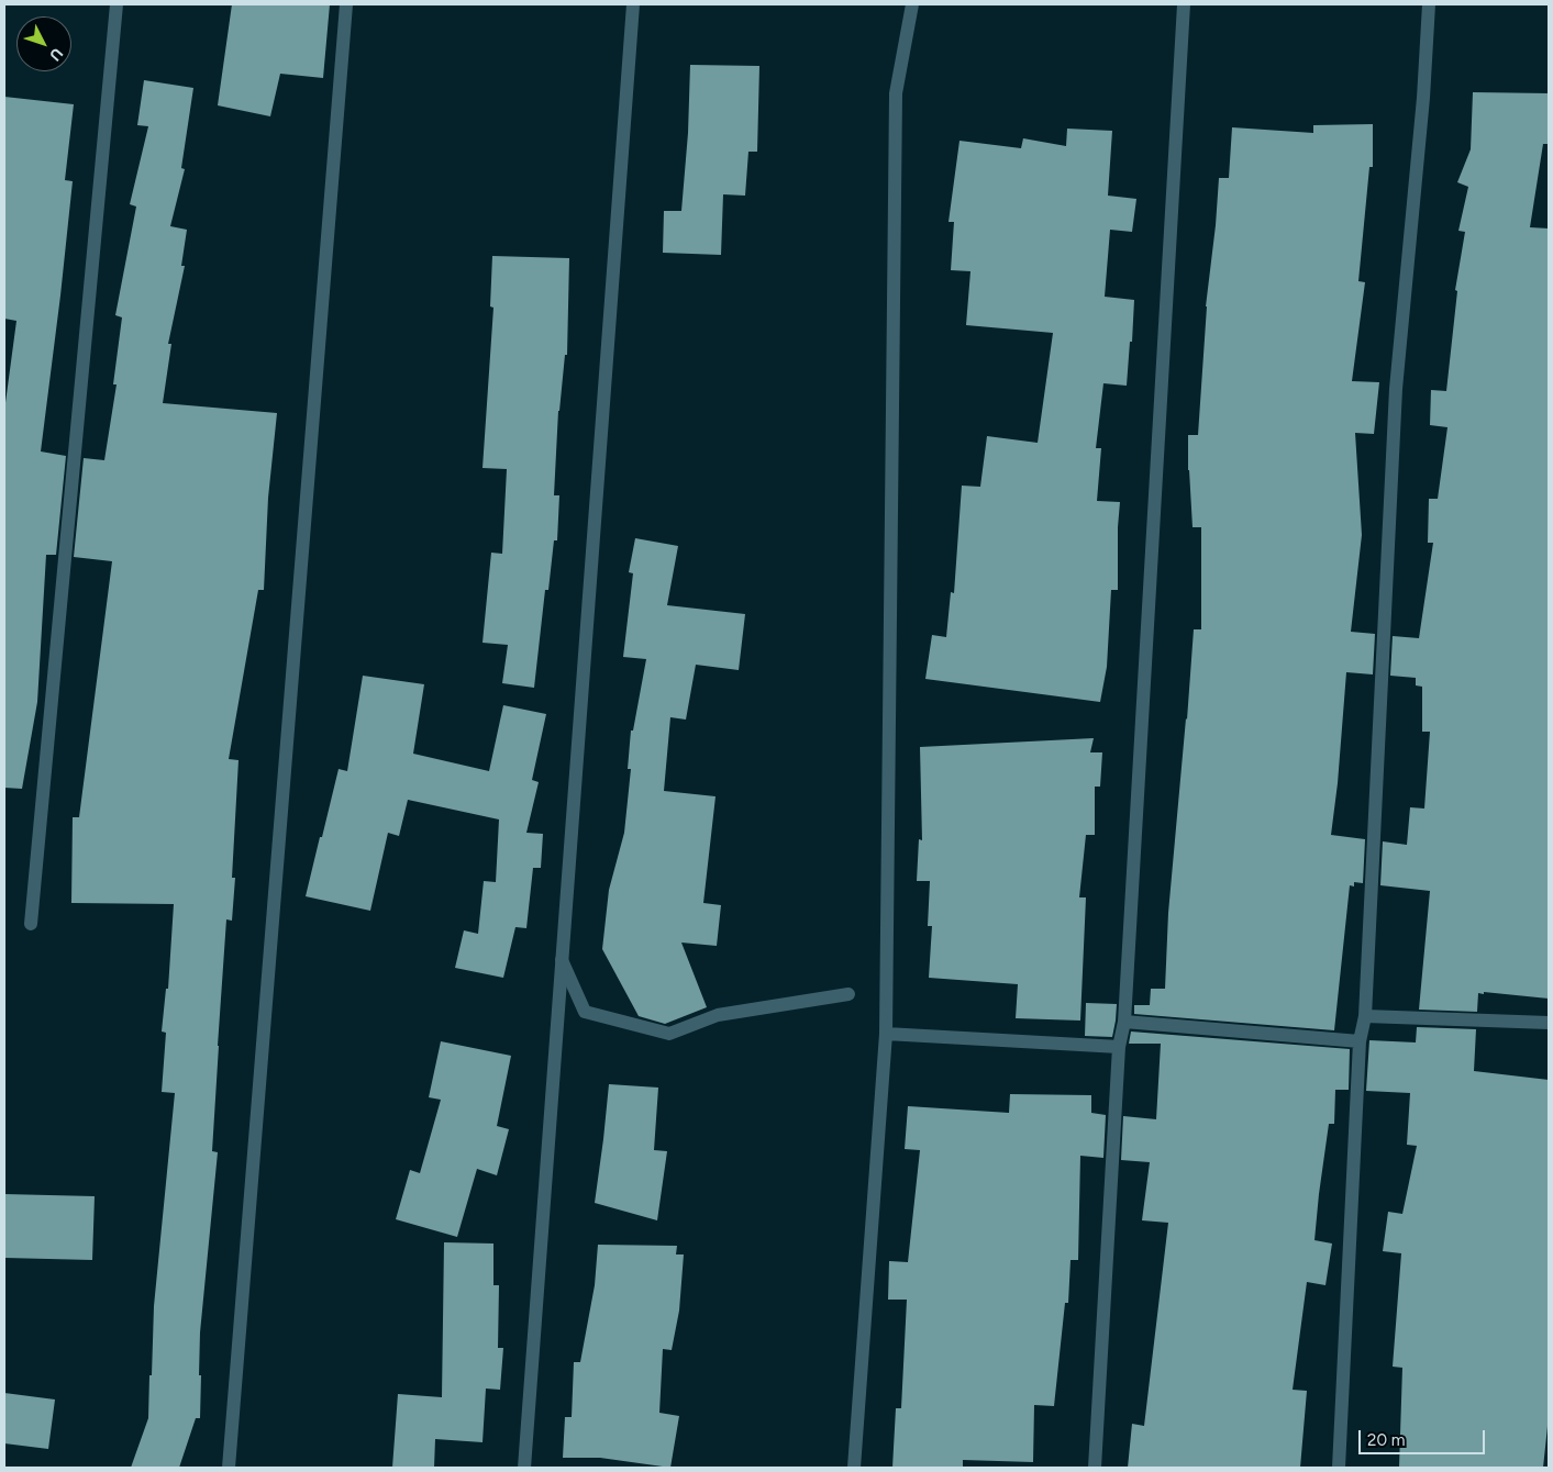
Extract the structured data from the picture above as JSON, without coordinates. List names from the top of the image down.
{
  "scale_bar": "20 m",
  "north": "bottom right"
}
